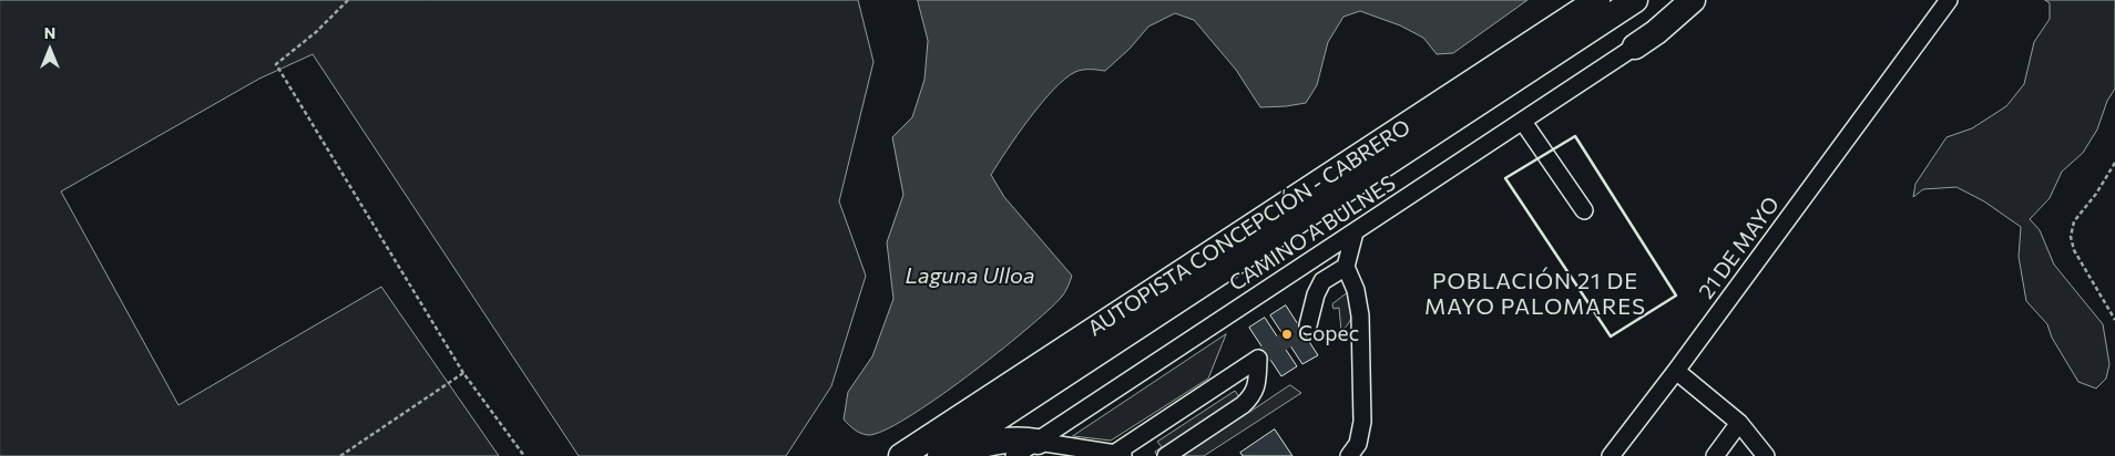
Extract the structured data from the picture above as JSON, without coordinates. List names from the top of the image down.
{
  "streets": {
    "highway": ["AUTOPISTA CONCEPCIÓN - CABRERO"],
    "street": ["CAMINO A BULNES", "21 DE MAYO"]
  },
  "districts": ["POBLACIÓN 21 DE MAYO PALOMARES"],
  "water": ["Laguna Ulloa"],
  "places": ["Copec"],
  "north": "top"
}
